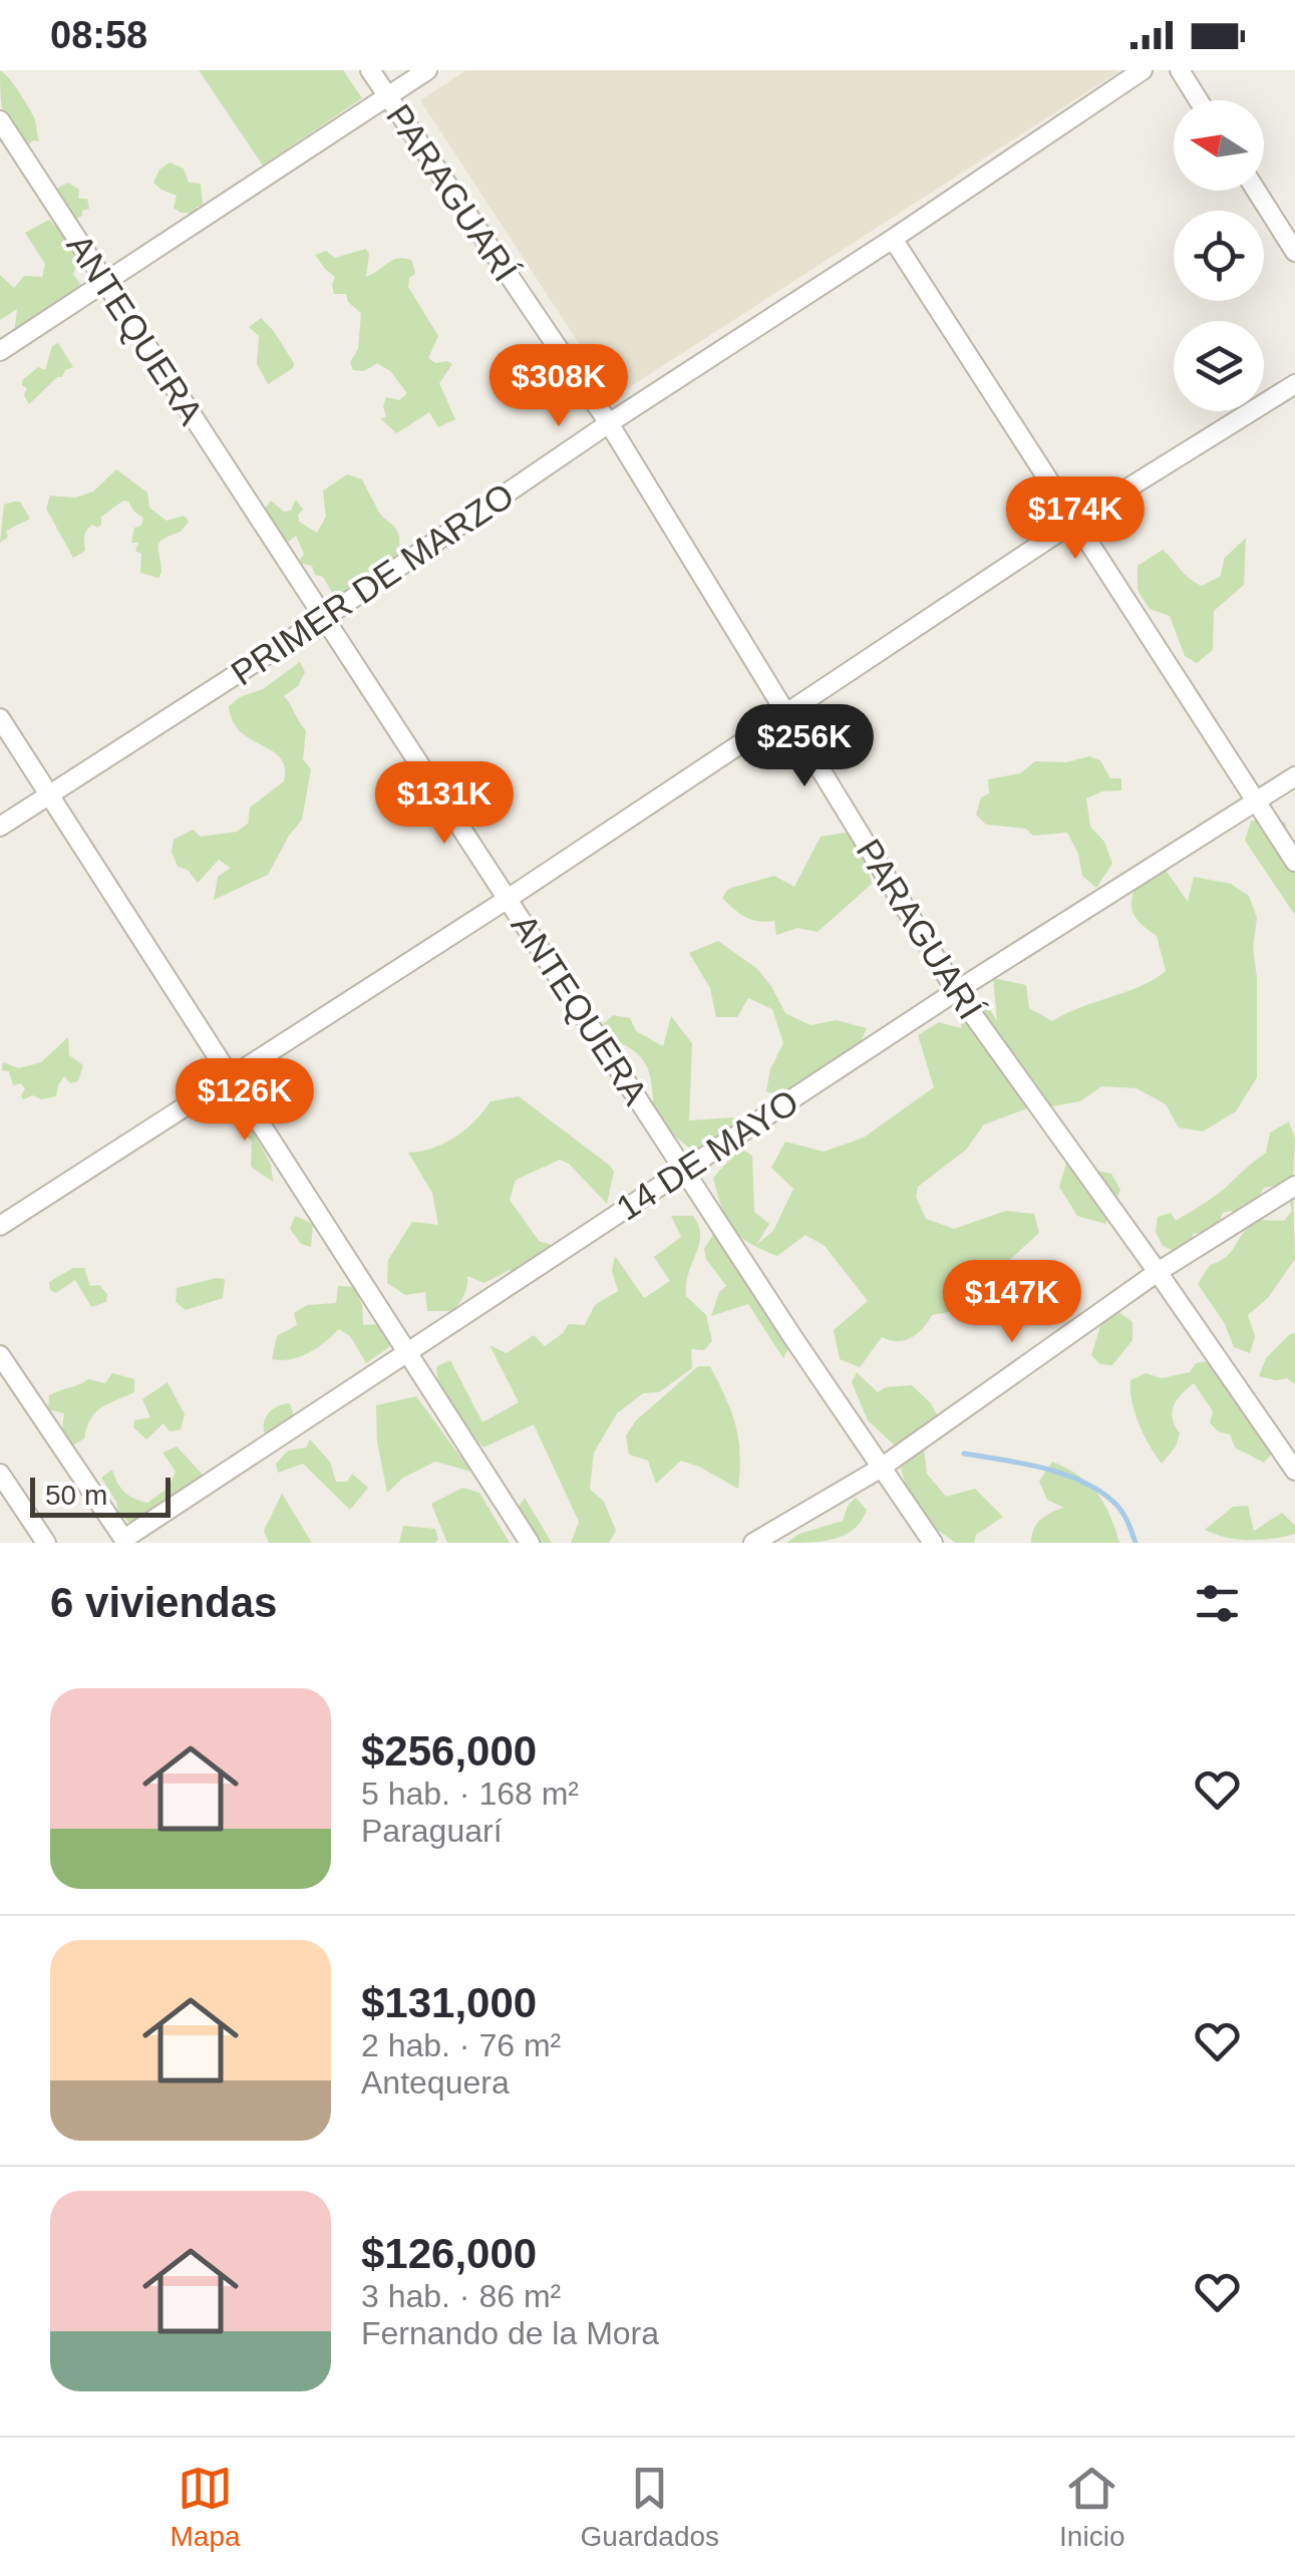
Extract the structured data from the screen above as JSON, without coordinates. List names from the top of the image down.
{
  "streets": {
    "street": [
      "PARAGUARÍ",
      "ANTEQUERA",
      "PRIMER DE MARZO",
      "14 DE MAYO"
    ]
  },
  "crossings": [
    ["PARAGUARÍ", "PRIMER DE MARZO"],
    ["PARAGUARÍ", "14 DE MAYO"],
    ["ANTEQUERA", "PRIMER DE MARZO"],
    ["ANTEQUERA", "14 DE MAYO"]
  ],
  "scale_bar": "50 m",
  "north": "left",
  "page": {
    "status": "08:58",
    "price": [
      "$308K",
      "$174K",
      "$256K",
      "$131K",
      "$126K",
      "$147K"
    ],
    "scale": "50 m",
    "heading": "6 viviendas",
    "list": [
      {
        "name": "$256,000",
        "note": "5 hab. · 168 m² · Paraguarí"
      },
      {
        "name": "$131,000",
        "note": "2 hab. · 76 m² · Antequera"
      },
      {
        "name": "$126,000",
        "note": "3 hab. · 86 m² · Fernando de la Mora"
      }
    ],
    "tabs": ["Mapa", "Guardados", "Inicio"]
  }
}
